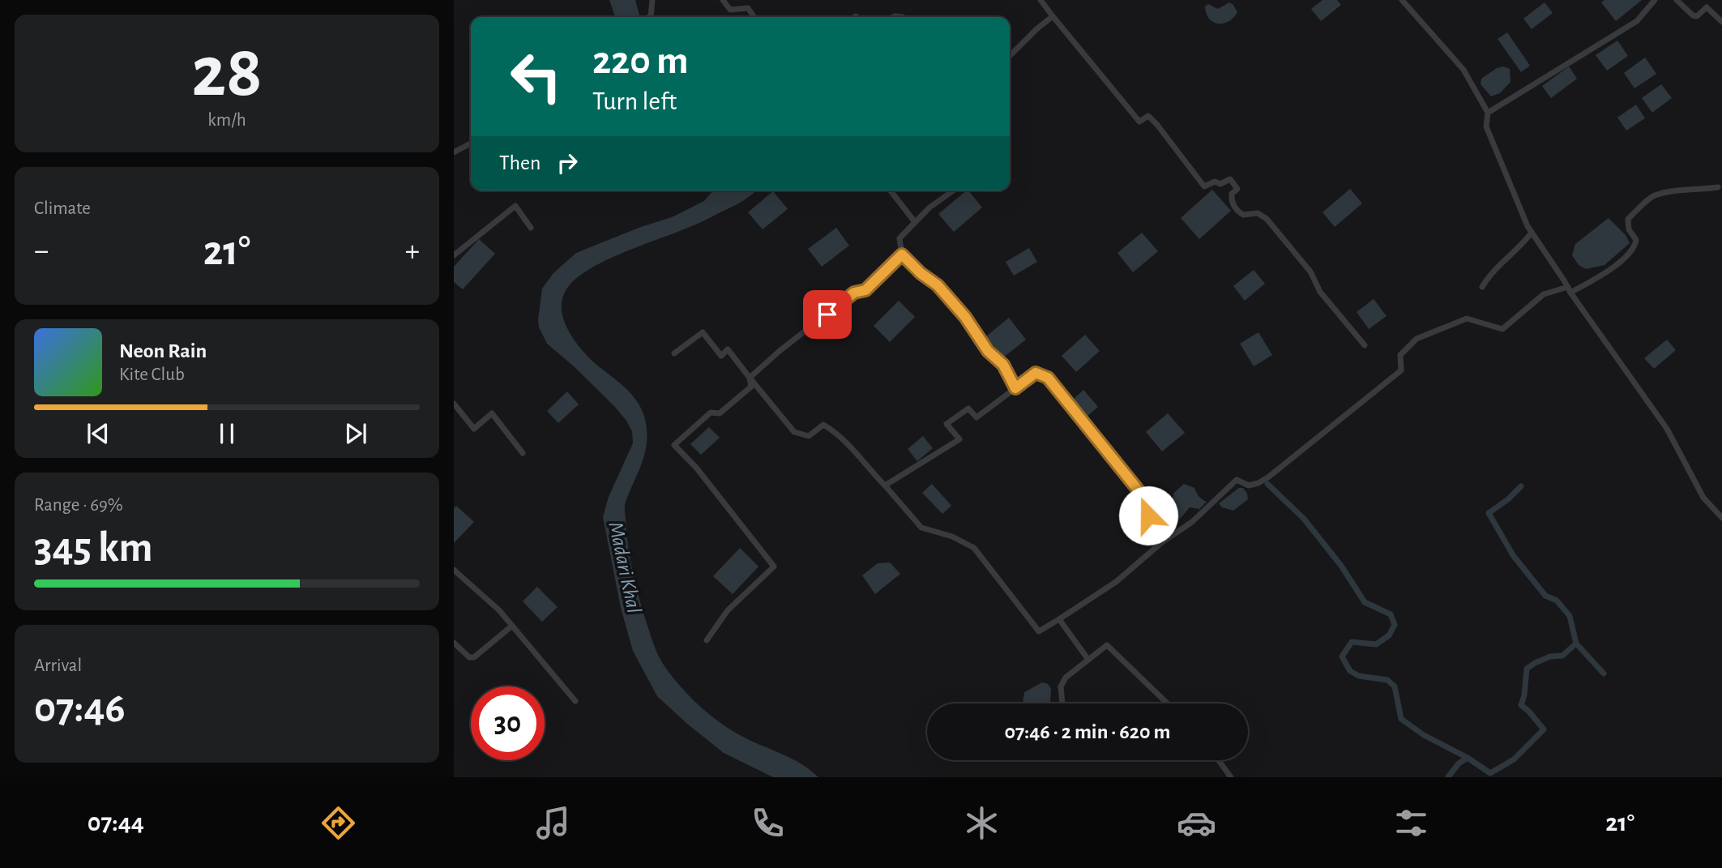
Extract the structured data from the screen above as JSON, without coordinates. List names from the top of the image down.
{
  "water": ["Madari Khal"],
  "page": {
    "tile": [
      ["28", "km/h"],
      "Climate",
      ["Range · 69%", "345 km"],
      ["Arrival", "07:46"]
    ],
    "turn": ["220 m", "Turn left"],
    "then": "Then",
    "heat": ["−", "21°", "+"],
    "song": ["Neon Rain", "Kite Club"],
    "limit": "30",
    "trip": "07:46 · 2 min · 620 m",
    "tabs": ["07:44", "21°"]
  }
}
